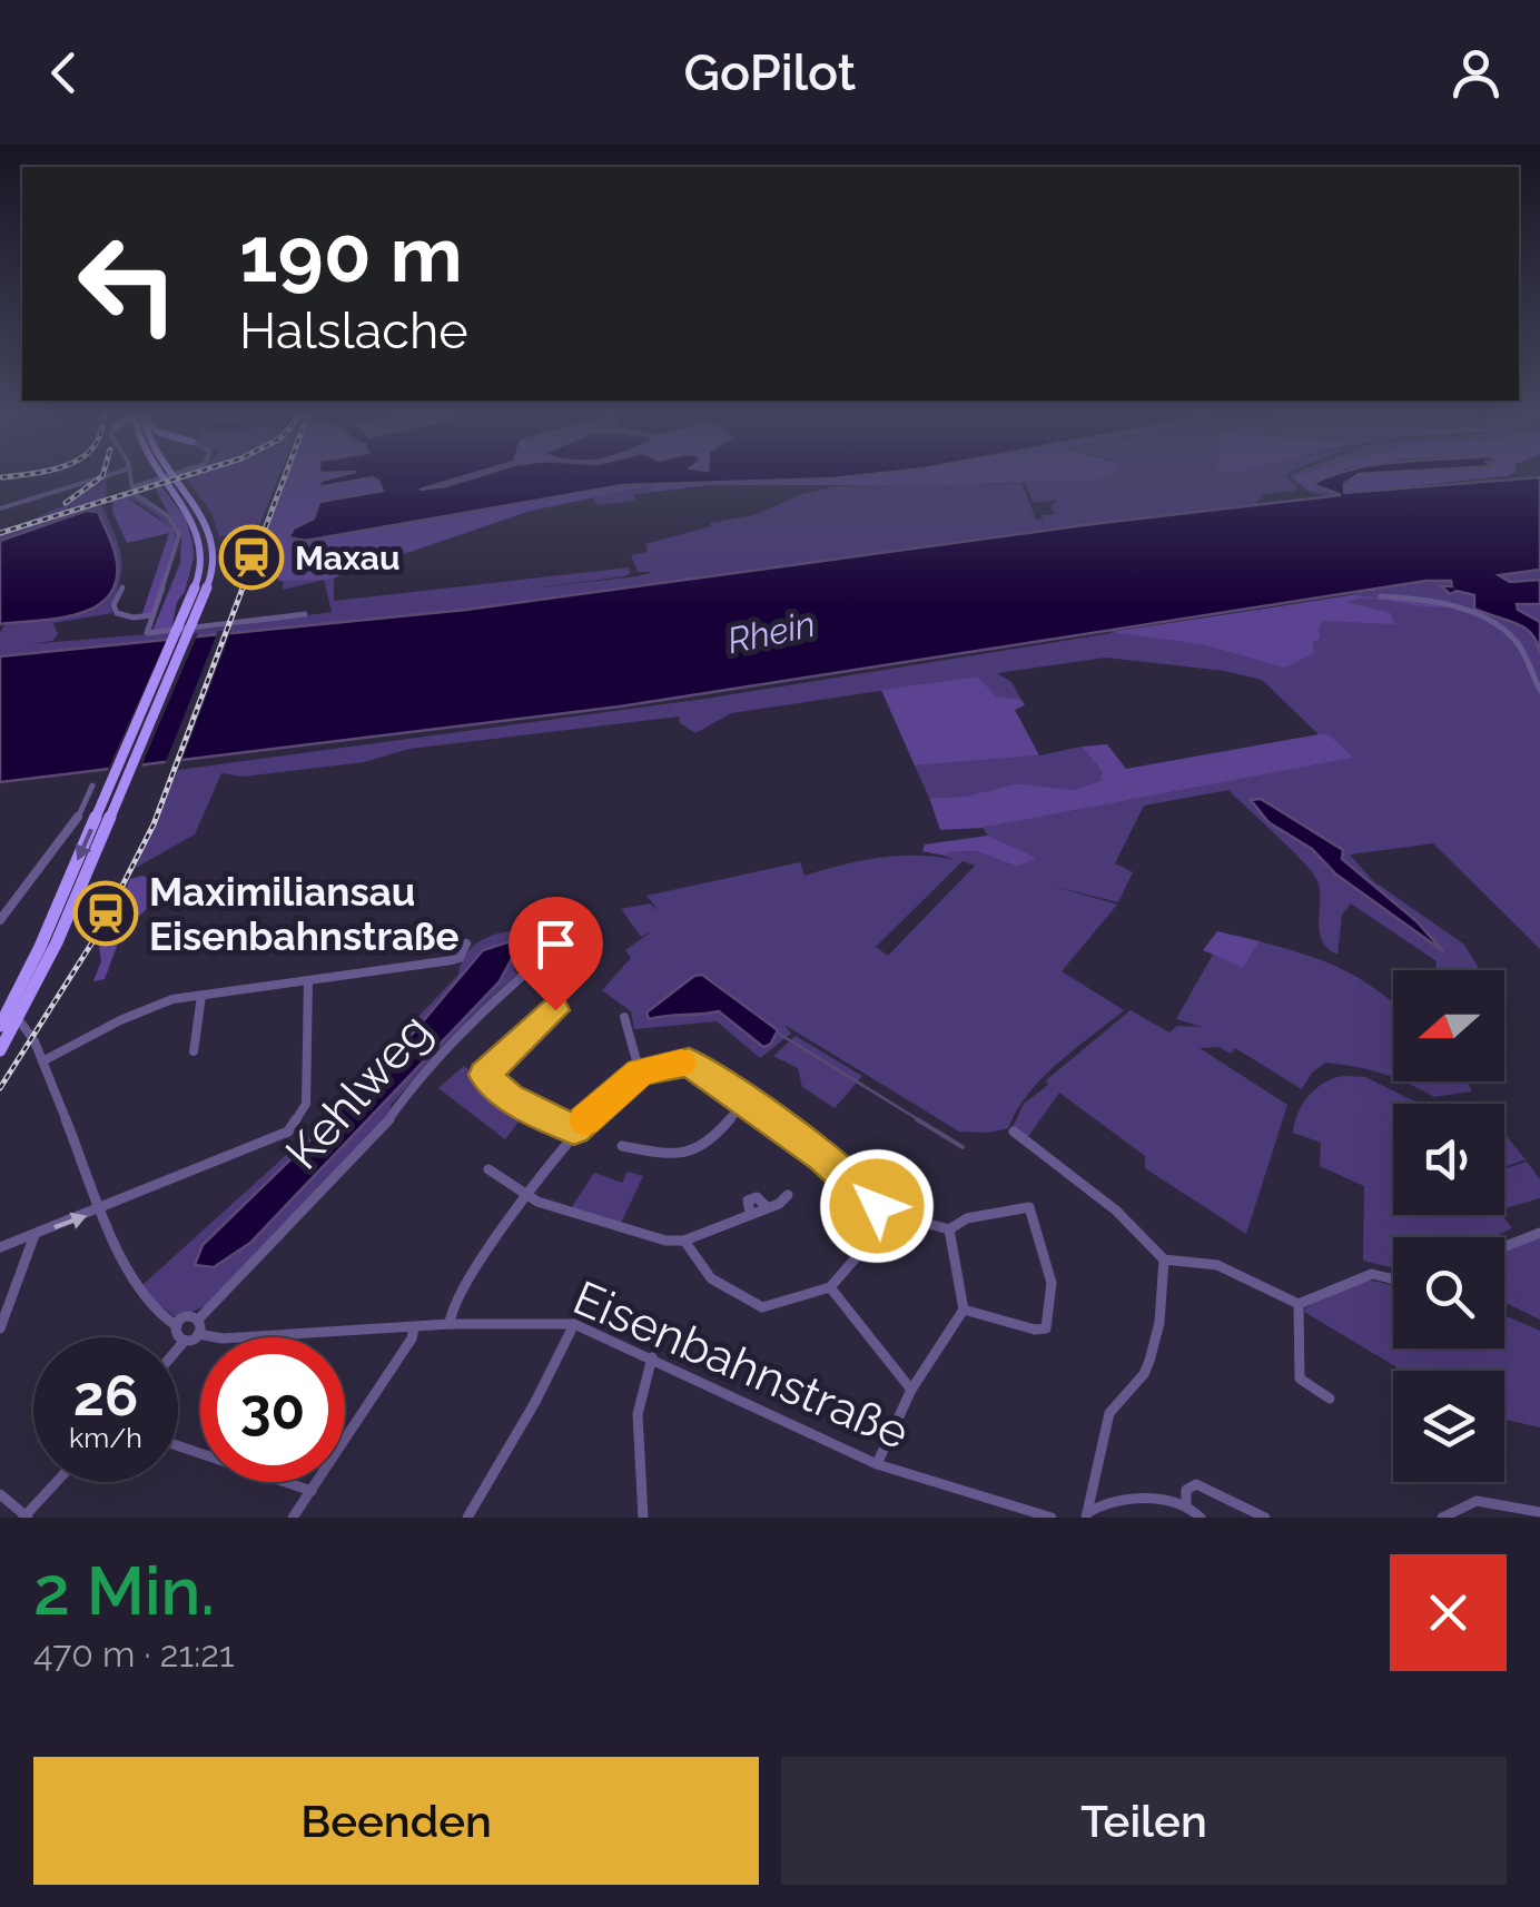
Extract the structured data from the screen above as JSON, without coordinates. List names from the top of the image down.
{
  "streets": {
    "street": ["Kehlweg", "Eisenbahnstraße"]
  },
  "water": ["Rhein"],
  "places": {
    "station": ["Maxau", "Maximiliansau Eisenbahnstraße"]
  },
  "north": "left",
  "page": {
    "header": "GoPilot",
    "turn": ["190 m", "Halslache"],
    "speed": "26 km/h",
    "limit": "30",
    "heading": ["2 Min.", "470 m · 21:21"],
    "buttons": ["Beenden", "Teilen"]
  }
}
